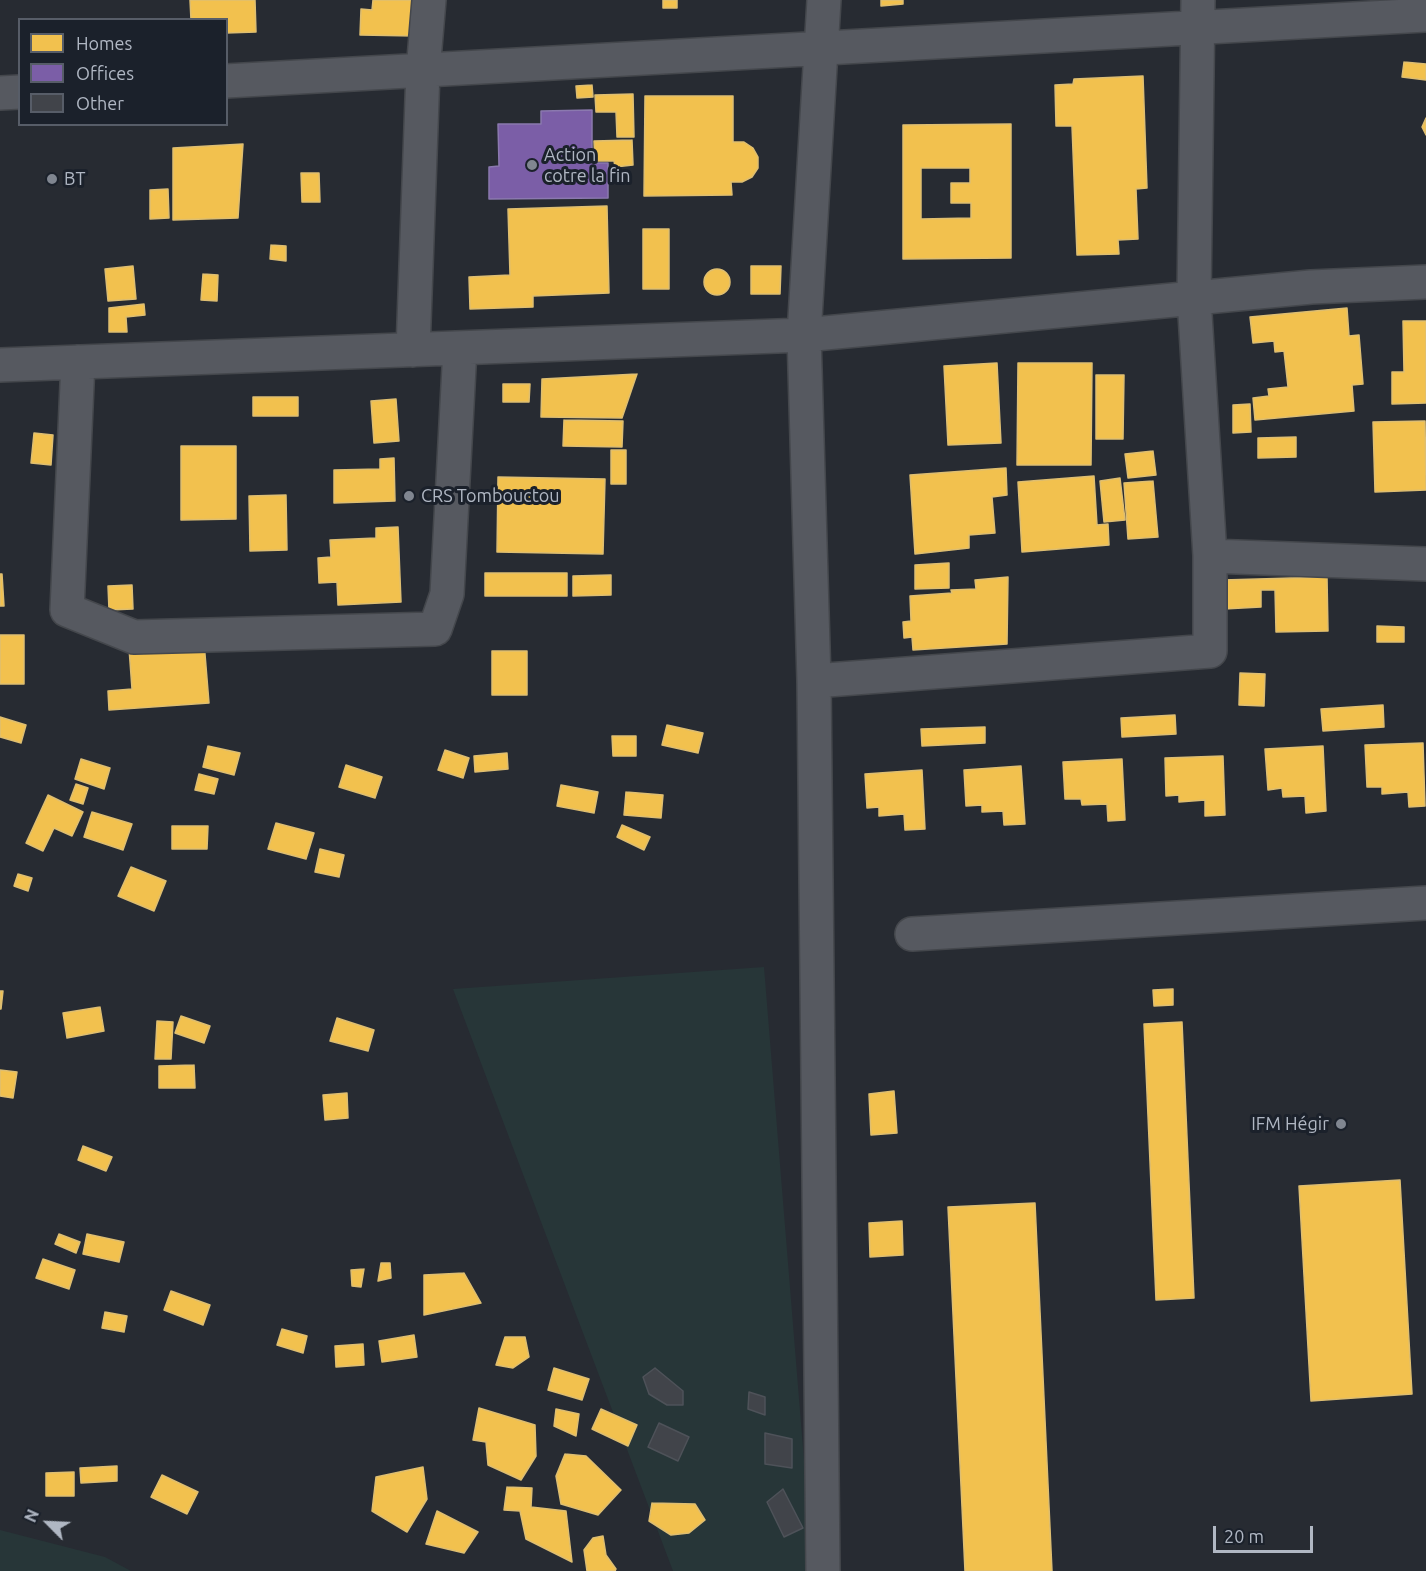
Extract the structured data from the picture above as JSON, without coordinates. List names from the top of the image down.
{
  "places": [
    "Action cotre la fin",
    "BT",
    "CRS Tombouctou",
    "IFM Hégir"
  ],
  "legend": ["Homes", "Offices", "Other"],
  "scale_bar": "20 m",
  "north": "top left"
}
